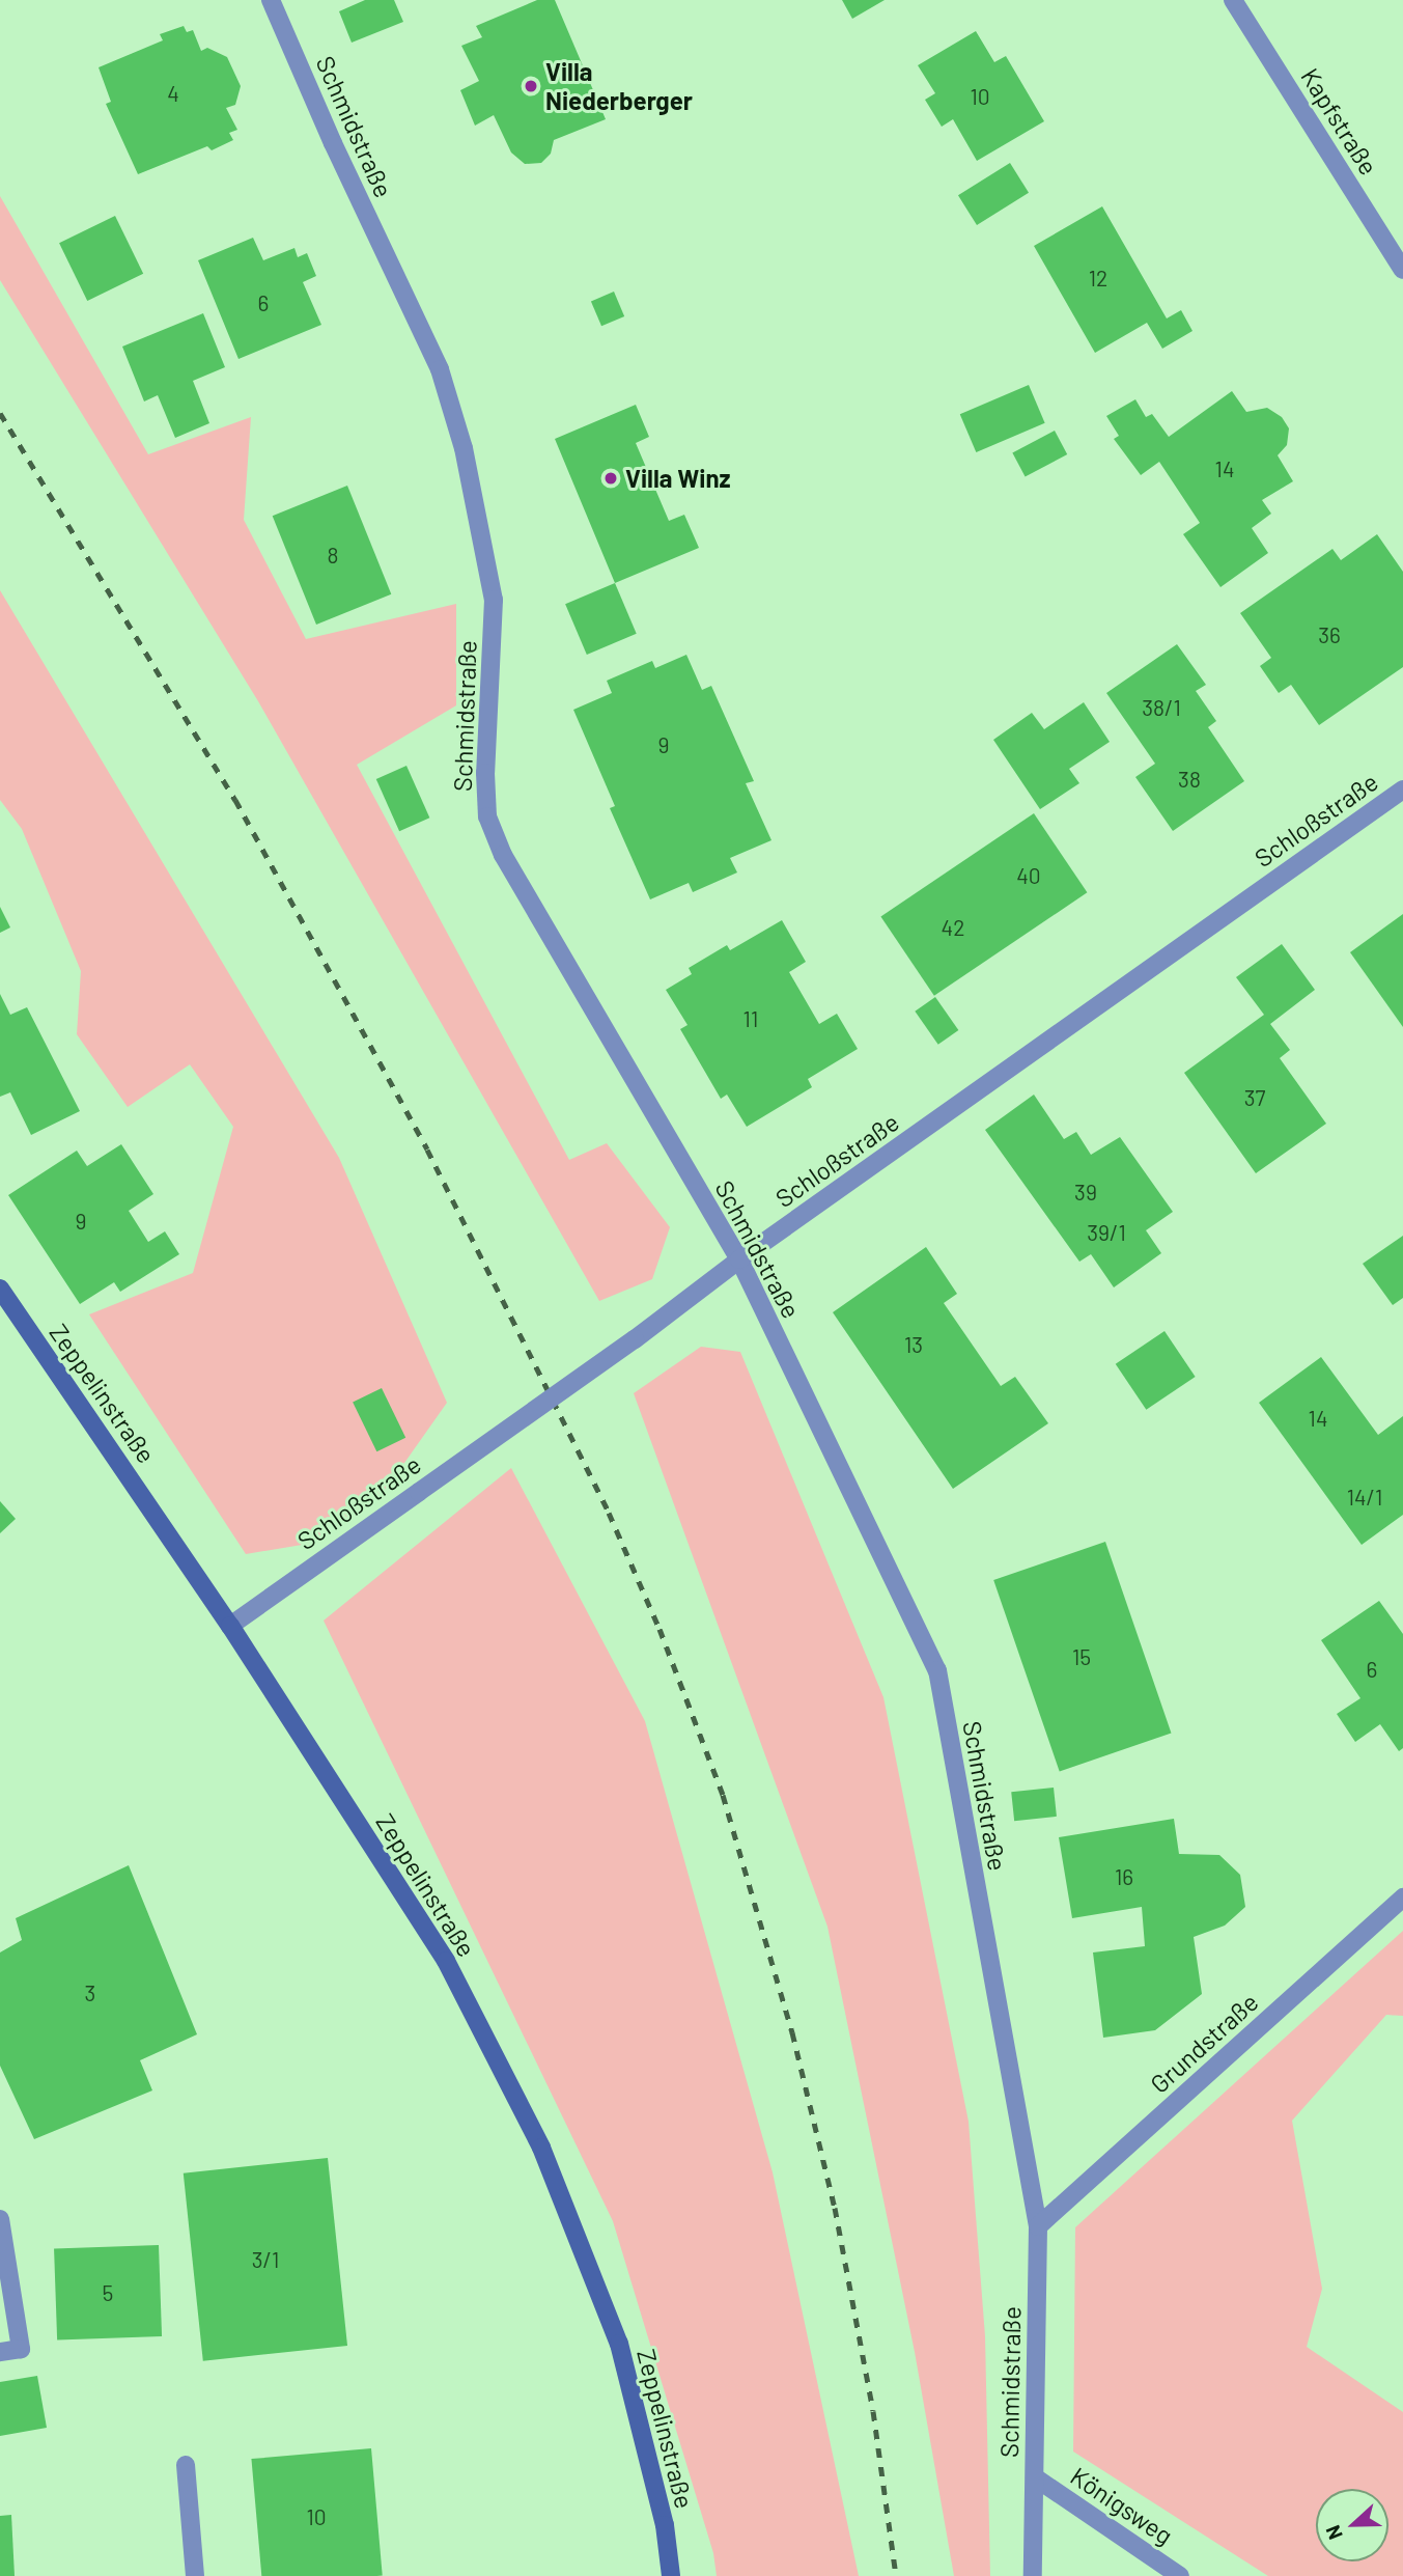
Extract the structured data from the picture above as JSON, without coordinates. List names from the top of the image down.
{
  "streets": {
    "main road": ["Zeppelinstraße"],
    "street": [
      "Kapfstraße",
      "Schmidstraße",
      "Schloßstraße",
      "Grundstraße",
      "Königsweg"
    ]
  },
  "crossings": [
    ["Schmidstraße", "Schloßstraße"],
    ["Schmidstraße", "Grundstraße"],
    ["Schmidstraße", "Königsweg"],
    ["Schloßstraße", "Zeppelinstraße"]
  ],
  "places": ["Villa Niederberger", "Villa Winz"],
  "house_numbers": [
    "4",
    "10",
    "12",
    "6",
    "14",
    "8",
    "36",
    "38/1",
    "9",
    "38",
    "40",
    "42",
    "11",
    "37",
    "39",
    "9",
    "39/1",
    "13",
    "14",
    "14/1",
    "15",
    "6",
    "16",
    "3",
    "3/1",
    "5",
    "10"
  ],
  "north": "left"
}
